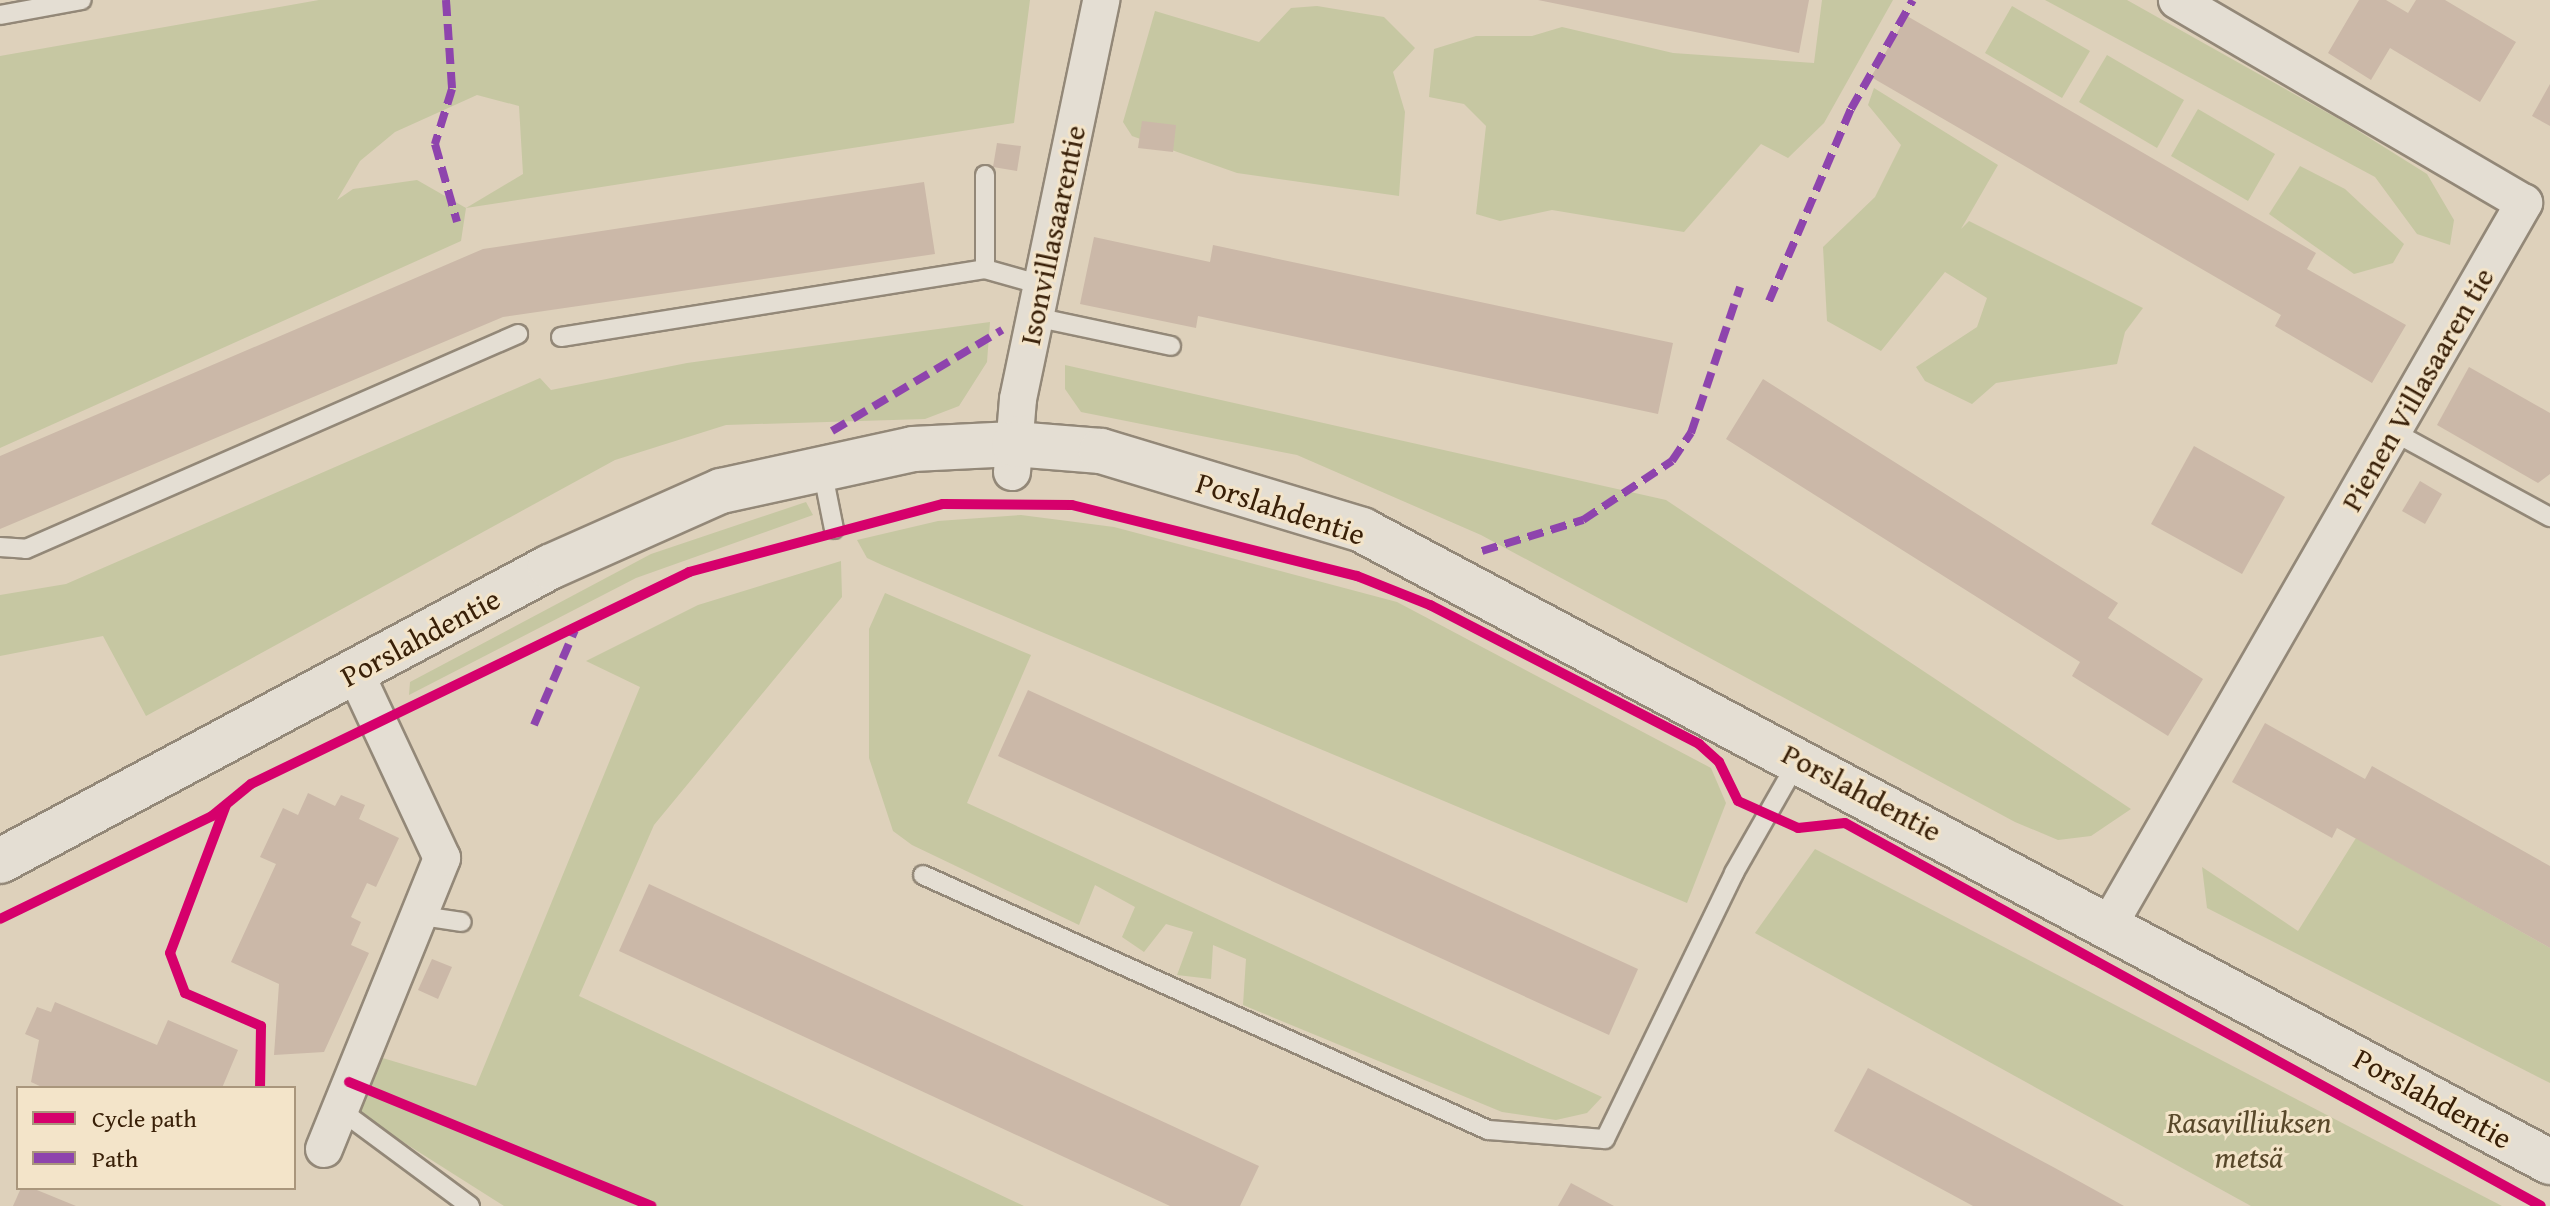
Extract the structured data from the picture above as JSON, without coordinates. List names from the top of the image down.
{
  "streets": {
    "street": ["Isonvillasaarentie", "Pienen Villasaaren tie", "Porslahdentie"]
  },
  "crossings": [
    ["Isonvillasaarentie", "Porslahdentie"],
    ["Pienen Villasaaren tie", "Porslahdentie"]
  ],
  "parks": ["Rasavilliuksen metsä"],
  "legend": ["Cycle path", "Path"]
}
